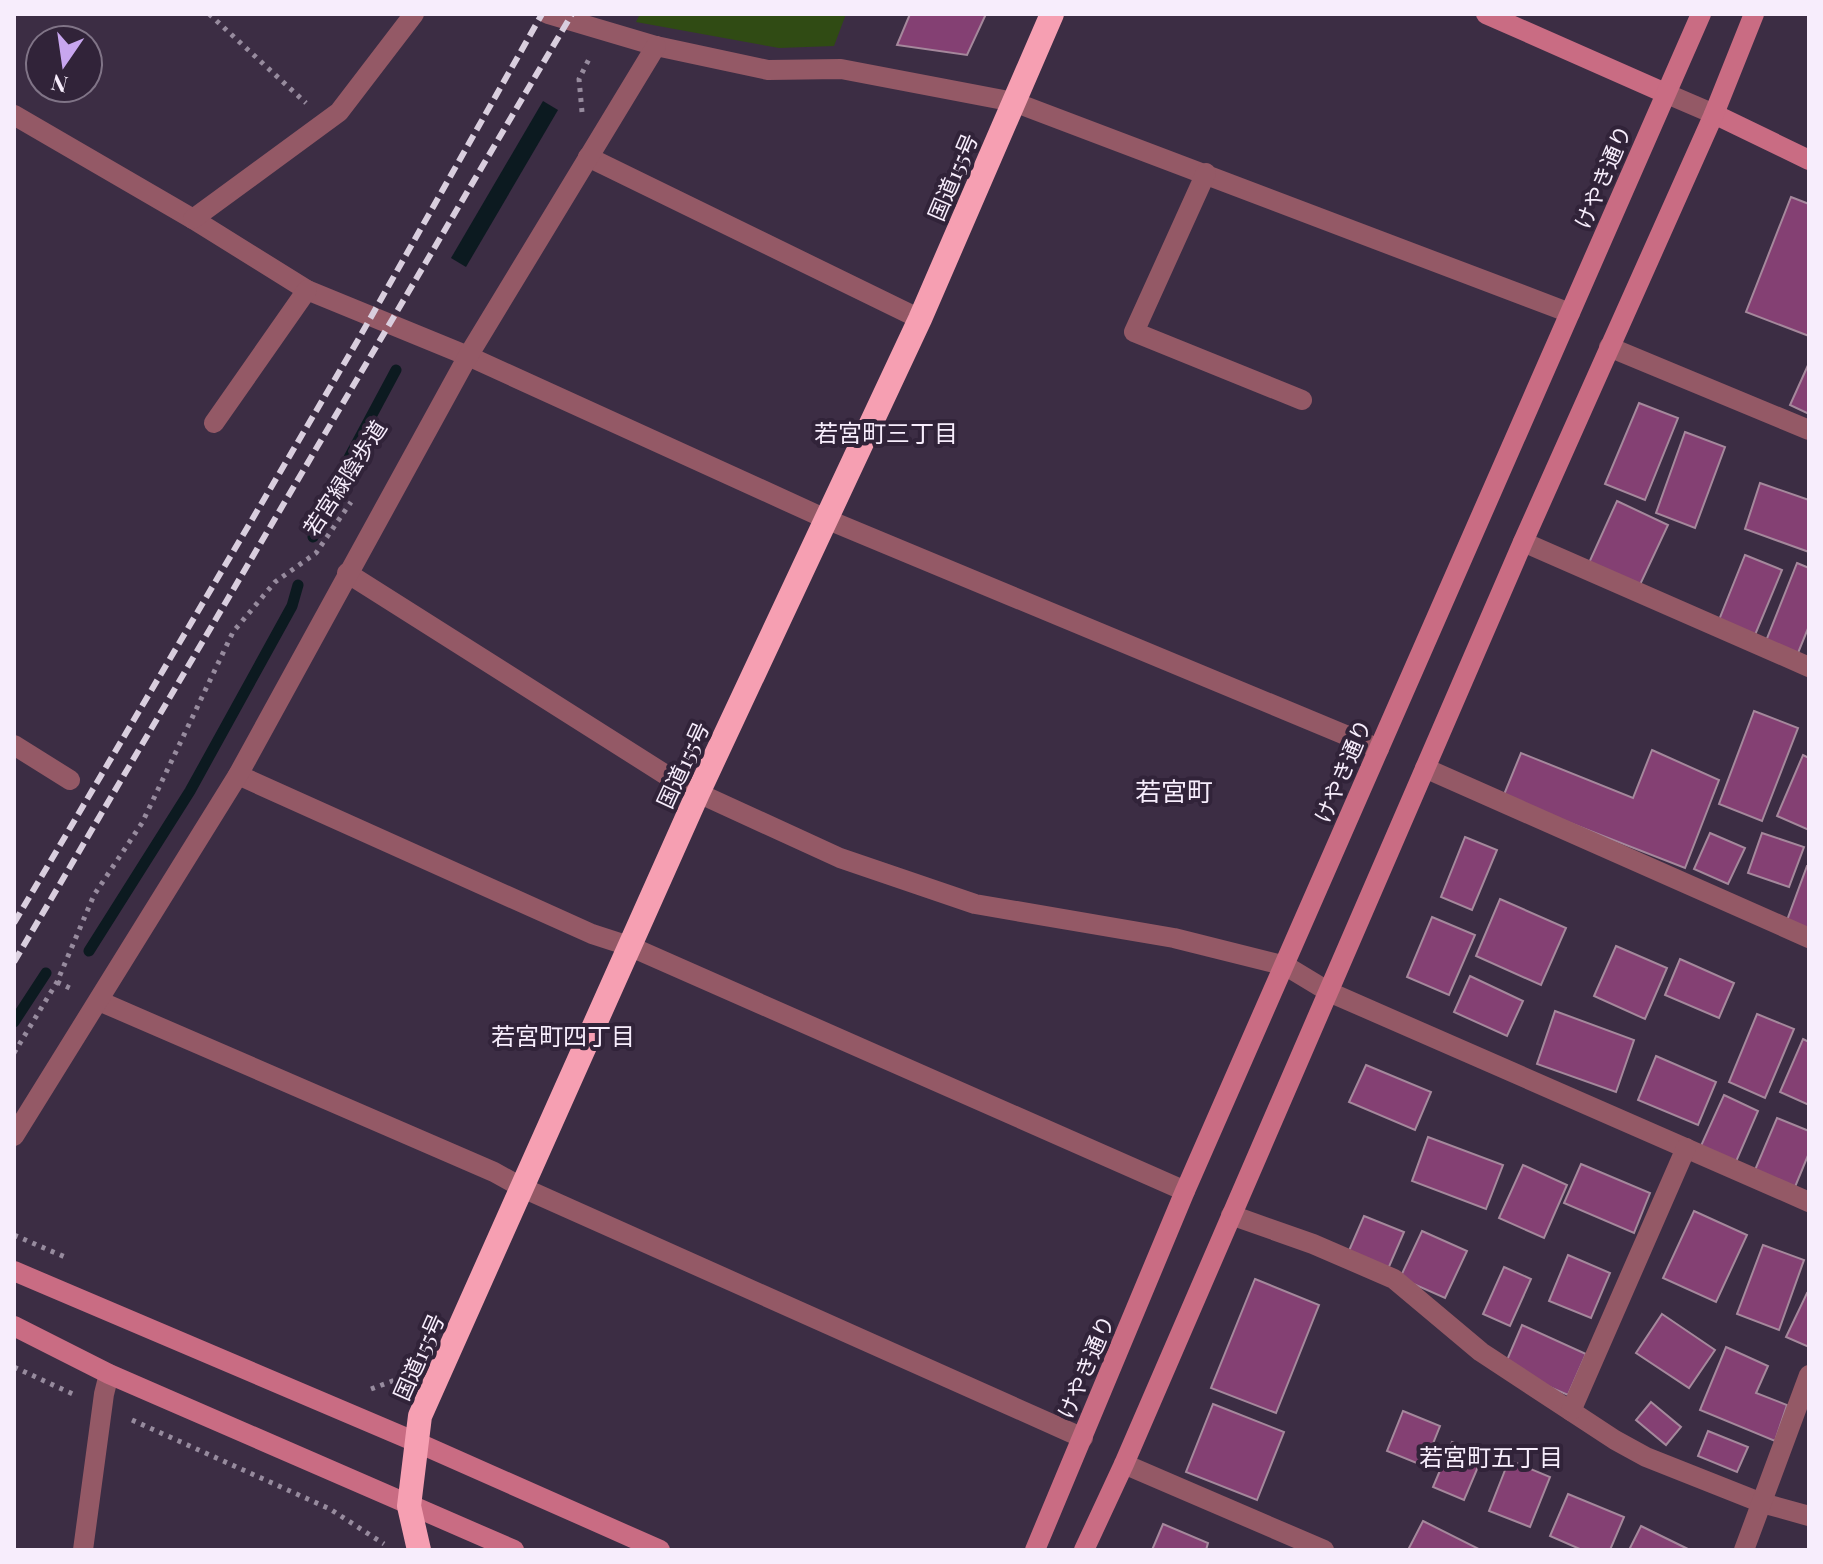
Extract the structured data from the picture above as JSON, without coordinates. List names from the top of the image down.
{
  "streets": {
    "highway": ["国道155号"],
    "street": ["けやき通り"],
    "path": ["若宮緑陰歩道"]
  },
  "districts": [
    "若宮町三丁目",
    "若宮町",
    "若宮町四丁目",
    "若宮町五丁目"
  ],
  "north": "bottom"
}
